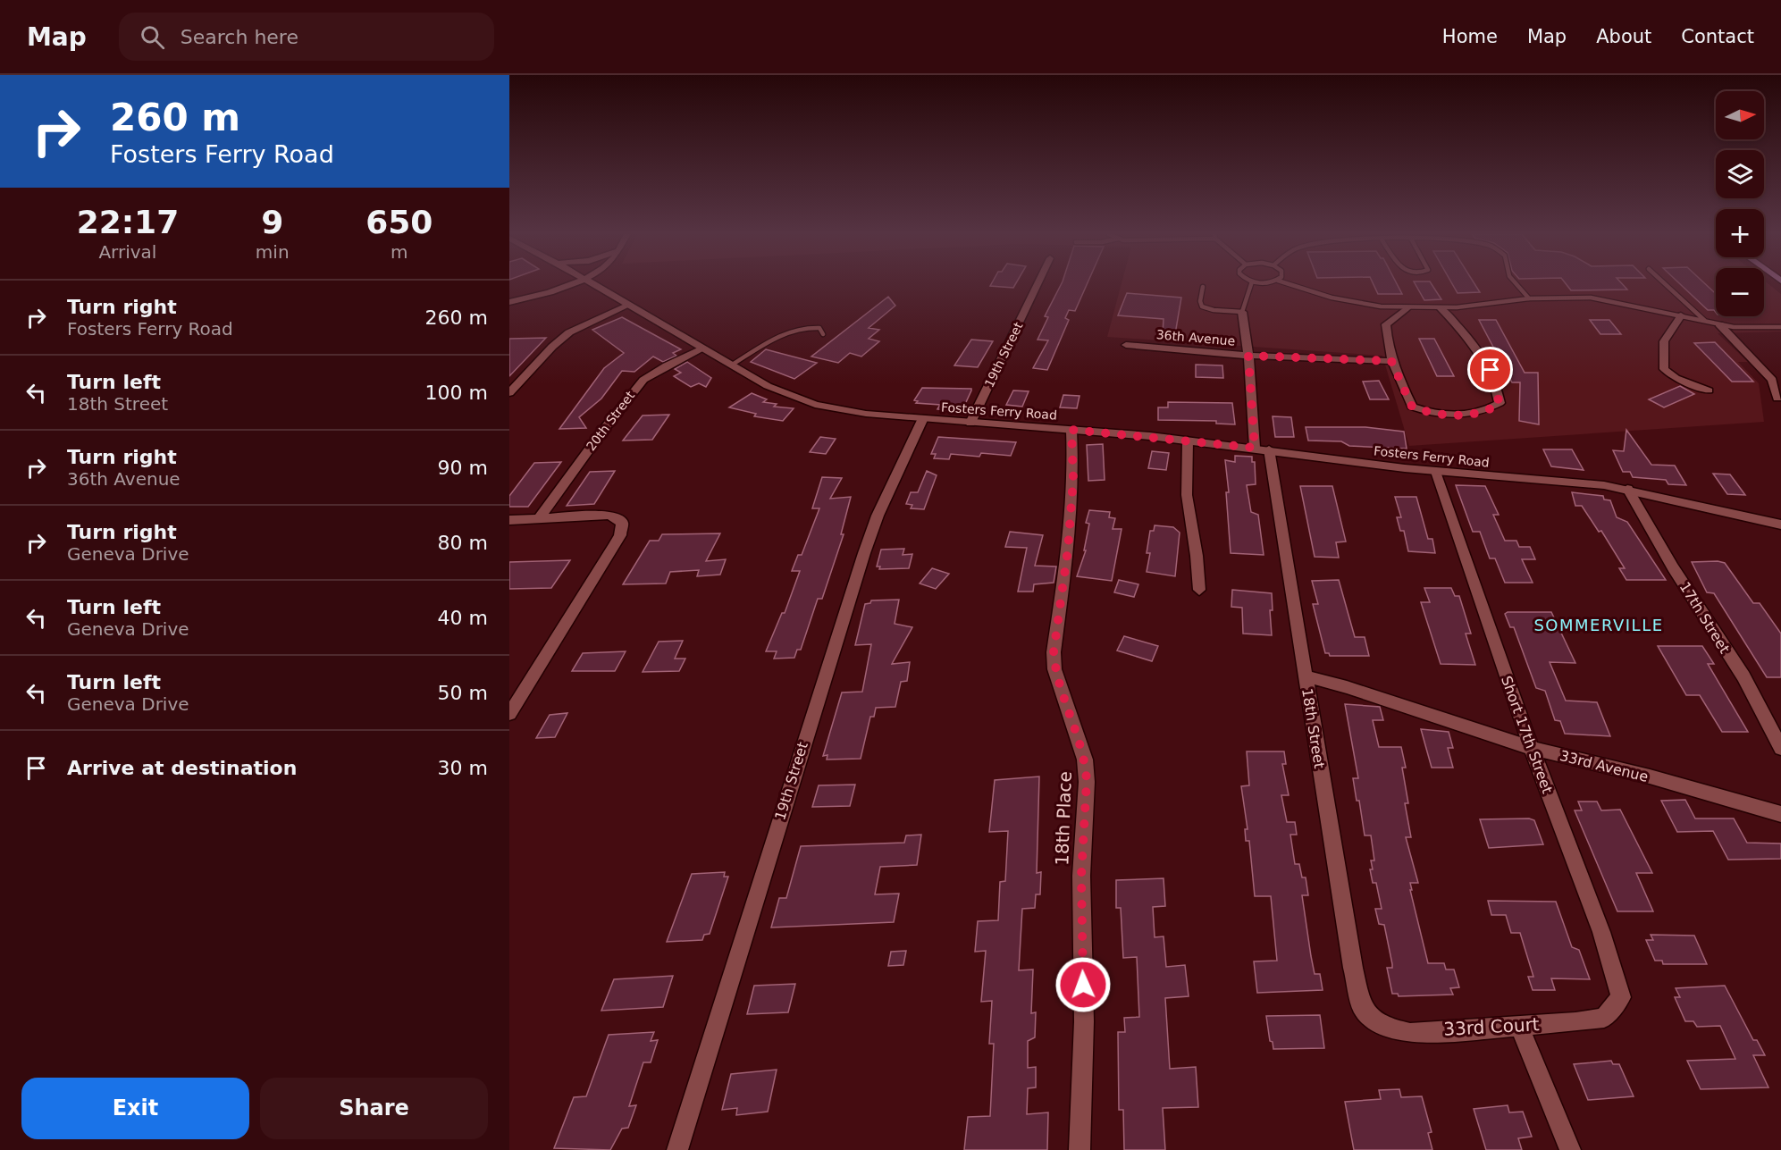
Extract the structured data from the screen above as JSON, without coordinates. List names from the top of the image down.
{
  "streets": {
    "street": [
      "36th Avenue",
      "19th Street",
      "Fosters Ferry Road",
      "20th Street",
      "17th Street",
      "18th Street",
      "Short 17th Street",
      "33rd Avenue",
      "18th Place",
      "33rd Court"
    ]
  },
  "crossings": [
    ["36th Avenue", "18th Street"],
    ["19th Street", "Fosters Ferry Road"],
    ["Fosters Ferry Road", "20th Street"],
    ["Fosters Ferry Road", "17th Street"],
    ["Fosters Ferry Road", "18th Street"],
    ["Fosters Ferry Road", "Short 17th Street"],
    ["Fosters Ferry Road", "18th Place"],
    ["18th Street", "33rd Avenue"],
    ["18th Street", "33rd Court"],
    ["Short 17th Street", "33rd Avenue"],
    ["Short 17th Street", "33rd Court"]
  ],
  "districts": ["SOMMERVILLE"],
  "north": "right",
  "page": {
    "header": "Map",
    "search": "Search here",
    "nav": [
      "Home",
      "Map",
      "About",
      "Contact"
    ],
    "turn": ["260 m", "Fosters Ferry Road"],
    "map_buttons": ["+", "−"],
    "eta": [
      "22:17",
      "Arrival",
      "9",
      "min",
      "650",
      "m"
    ],
    "list": [
      {
        "name": "Turn right",
        "note": "Fosters Ferry Road",
        "value": "260 m"
      },
      {
        "name": "Turn left",
        "note": "18th Street",
        "value": "100 m"
      },
      {
        "name": "Turn right",
        "note": "36th Avenue",
        "value": "90 m"
      },
      {
        "name": "Turn right",
        "note": "Geneva Drive",
        "value": "80 m"
      },
      {
        "name": "Turn left",
        "note": "Geneva Drive",
        "value": "40 m"
      },
      {
        "name": "Turn left",
        "note": "Geneva Drive",
        "value": "50 m"
      },
      {
        "name": "Arrive at destination",
        "value": "30 m"
      }
    ],
    "buttons": ["Exit", "Share"]
  }
}
